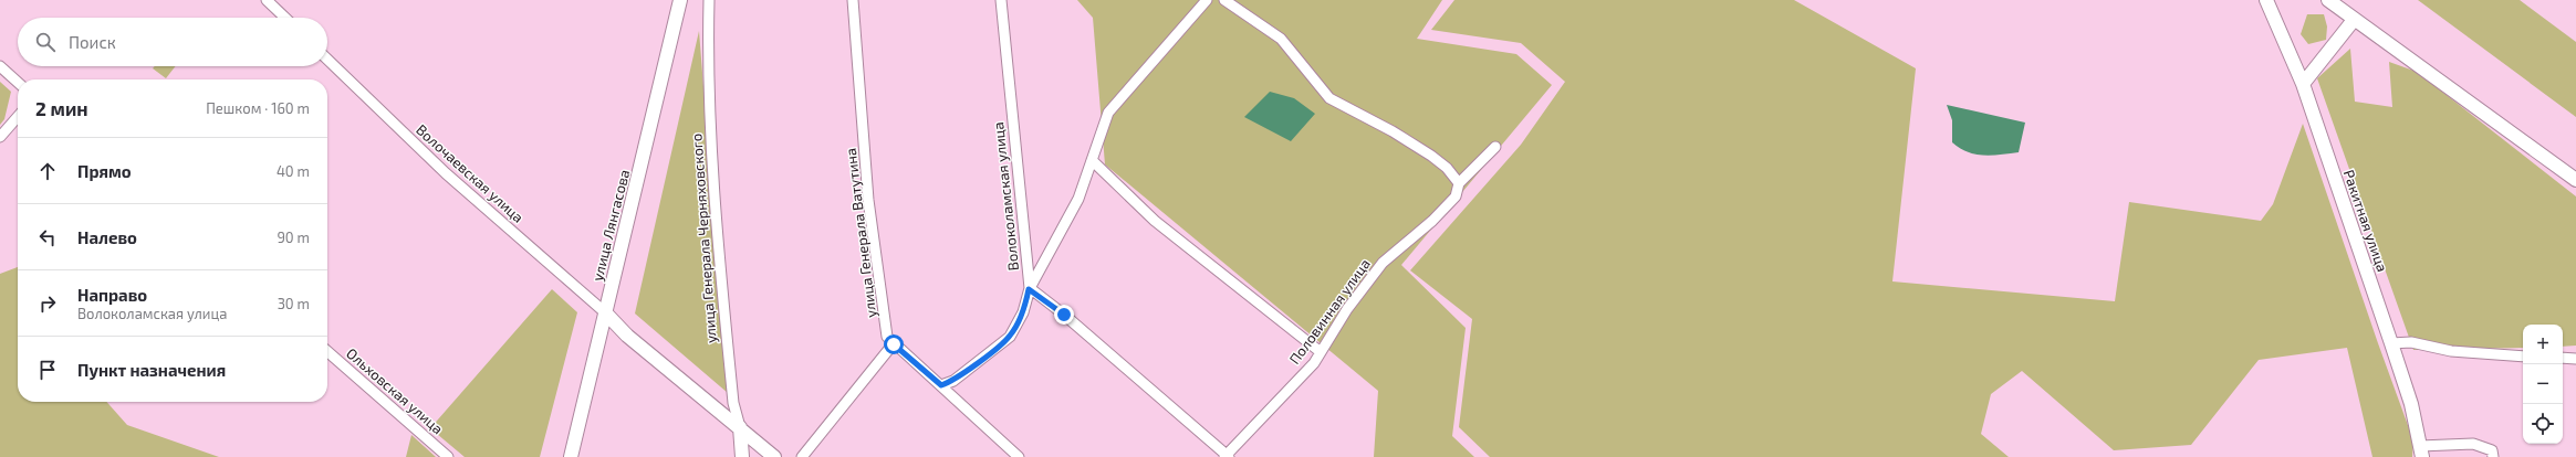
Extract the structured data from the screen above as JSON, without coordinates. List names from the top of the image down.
{
  "streets": {
    "street": [
      "Волочаевская улица",
      "Волоколамская улица",
      "Ракитная улица",
      "улица Лянгасова",
      "улица Генерала Ватутина",
      "улица Генерала Черняховского",
      "Половинная улица",
      "Ольховская улица"
    ]
  },
  "crossings": [
    ["Волочаевская улица", "улица Лянгасова"],
    ["Волоколамская улица", "Половинная улица"]
  ],
  "page": {
    "search": "Поиск",
    "heading": ["2 мин", "Пешком · 160 m"],
    "list": [
      ["Прямо", "40 m"],
      ["Налево", "90 m"],
      ["Направо", "Волоколамская улица", "30 m"],
      "Пункт назначения"
    ],
    "map_buttons": ["+", "−"]
  }
}
